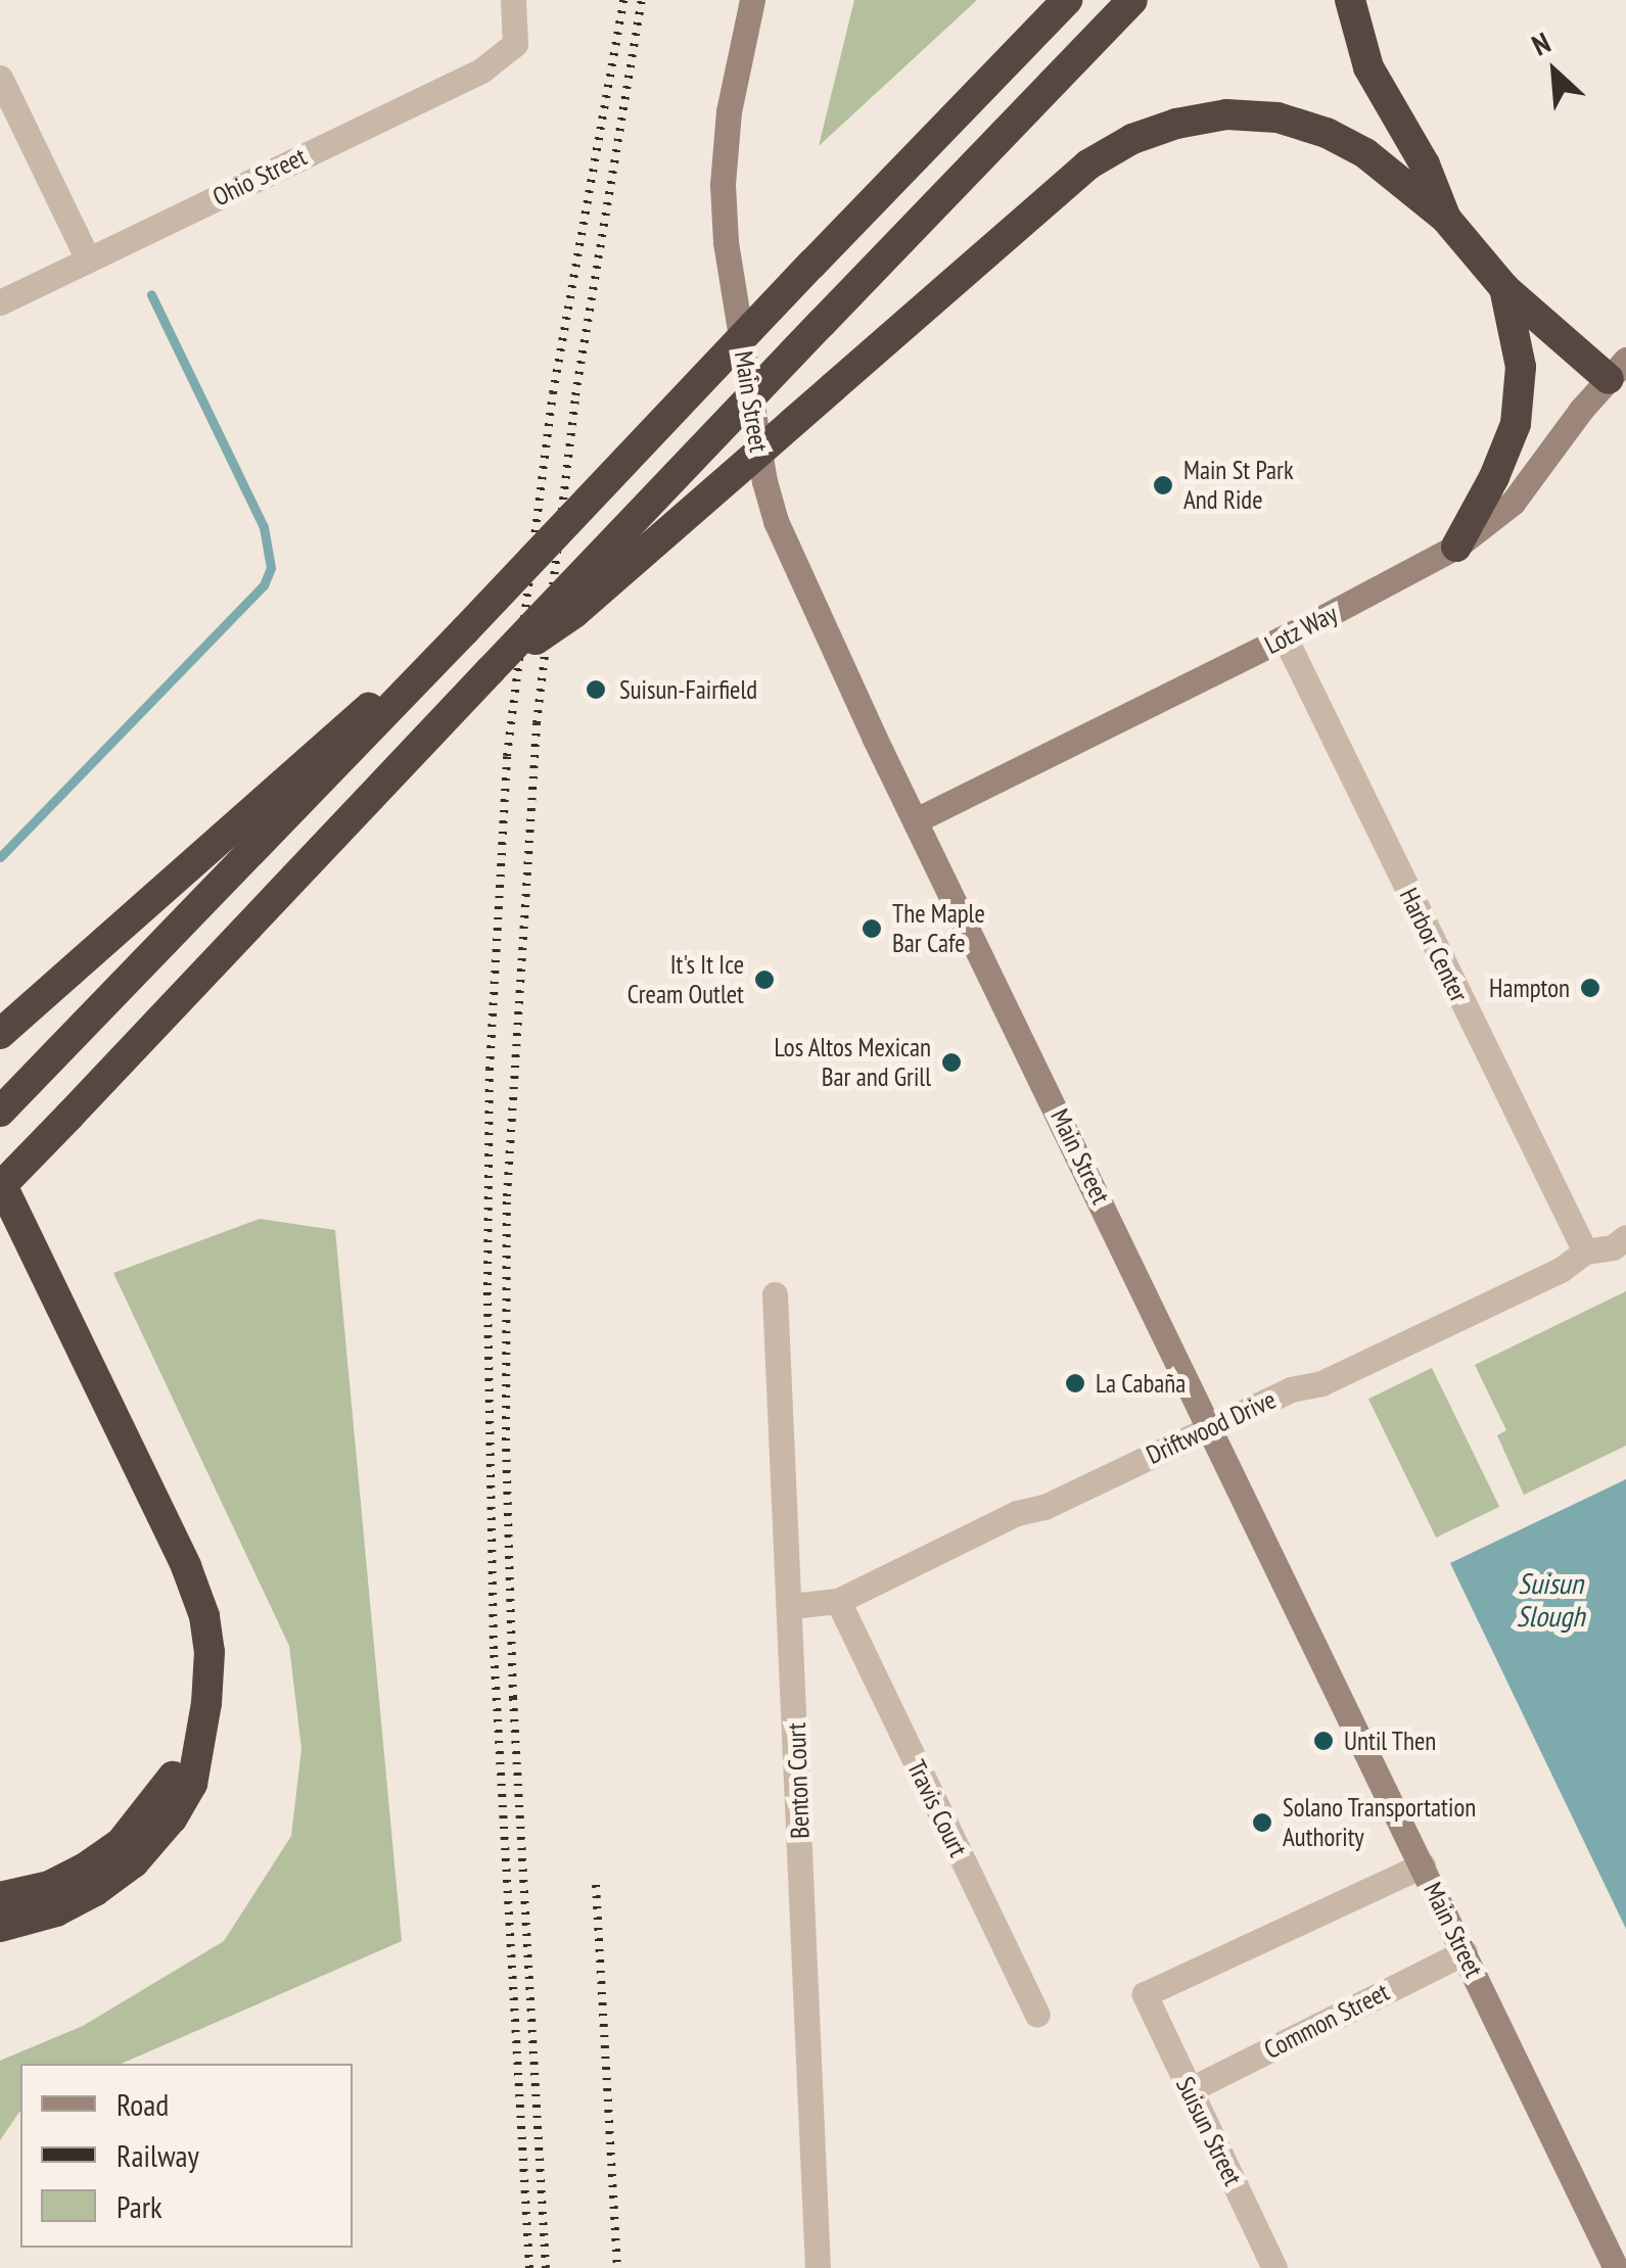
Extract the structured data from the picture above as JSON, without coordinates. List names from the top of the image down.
{
  "streets": {
    "main road": ["Main Street", "Lotz Way"],
    "street": [
      "Ohio Street",
      "Harbor Center",
      "Driftwood Drive",
      "Benton Court",
      "Travis Court",
      "Common Street",
      "Suisun Street"
    ]
  },
  "crossings": [
    ["Main Street", "Lotz Way"],
    ["Main Street", "Driftwood Drive"],
    ["Main Street", "Common Street"],
    ["Main Street", "Suisun Street"],
    ["Lotz Way", "Harbor Center"],
    ["Harbor Center", "Driftwood Drive"],
    ["Driftwood Drive", "Benton Court"],
    ["Driftwood Drive", "Travis Court"],
    ["Common Street", "Suisun Street"]
  ],
  "water": ["Suisun Slough"],
  "places": [
    "Main St Park And Ride",
    "Suisun-Fairfield",
    "The Maple Bar Cafe",
    "It's It Ice Cream Outlet",
    "Hampton",
    "Los Altos Mexican Bar and Grill",
    "La Cabaña",
    "Until Then",
    "Solano Transportation Authority"
  ],
  "legend": ["Road", "Railway", "Park"],
  "north": "top left"
}
